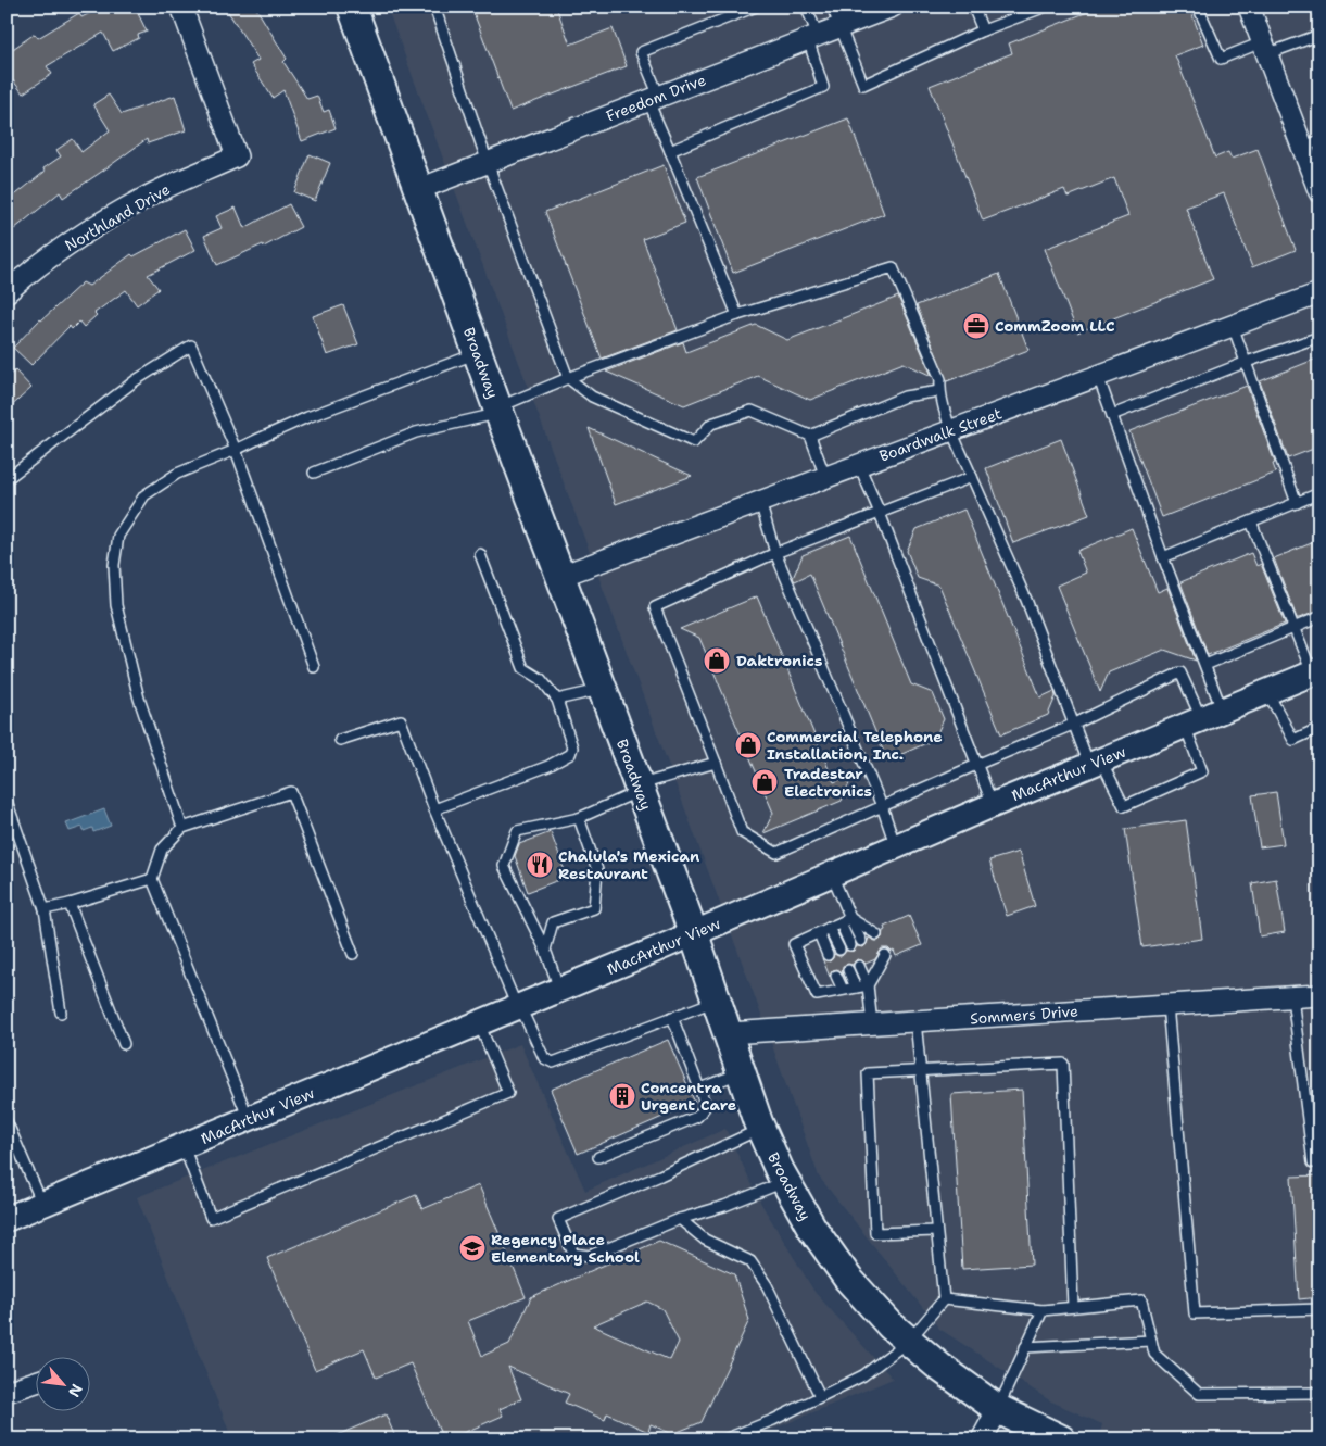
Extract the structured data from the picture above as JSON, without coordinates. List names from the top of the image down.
{
  "streets": {
    "main road": ["Broadway"],
    "street": [
      "Freedom Drive",
      "Northland Drive",
      "Boardwalk Street",
      "MacArthur View",
      "Sommers Drive"
    ]
  },
  "crossings": [
    ["Freedom Drive", "Broadway"],
    ["Broadway", "Boardwalk Street"],
    ["Broadway", "MacArthur View"],
    ["Broadway", "Sommers Drive"]
  ],
  "places": {
    "office": ["CommZoom LLC"],
    "shop": ["Daktronics", "Commercial Telephone Installation, Inc.", "Tradestar Electronics"],
    "restaurant": ["Chalula's Mexican Restaurant"],
    "building": ["Concentra Urgent Care"],
    "school or university": ["Regency Place Elementary School"]
  },
  "north": "bottom right"
}
